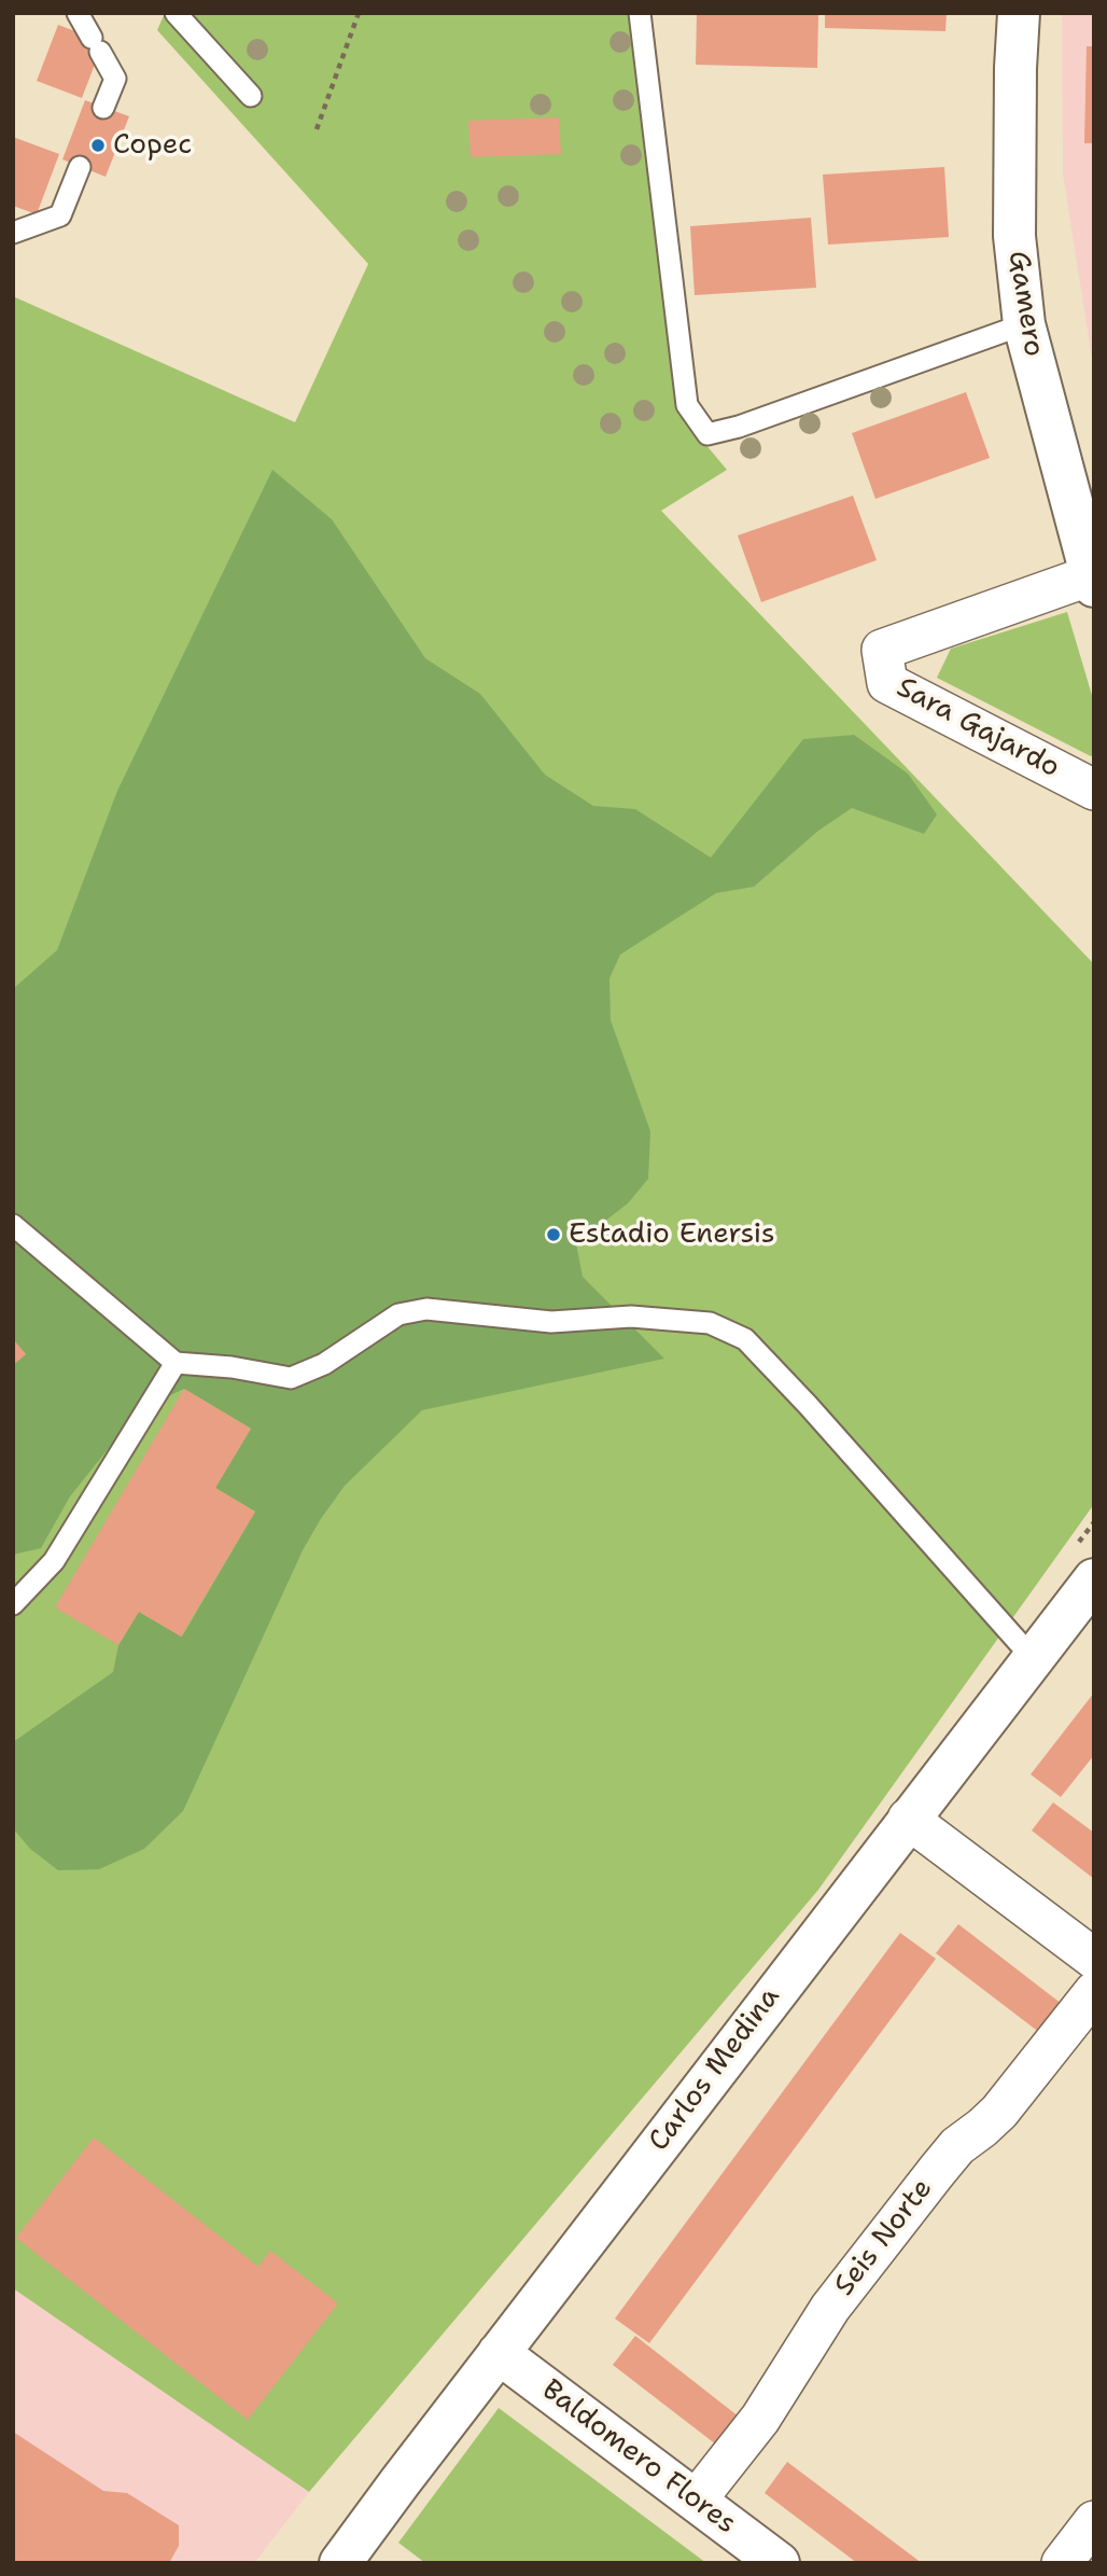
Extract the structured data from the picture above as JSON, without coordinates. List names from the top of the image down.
{
  "streets": {
    "street": [
      "Gamero",
      "Sara Gajardo",
      "Carlos Medina",
      "Seis Norte",
      "Baldomero Flores"
    ]
  },
  "crossings": [
    ["Gamero", "Sara Gajardo"],
    ["Carlos Medina", "Baldomero Flores"],
    ["Seis Norte", "Baldomero Flores"]
  ],
  "places": ["Copec", "Estadio Enersis"]
}
